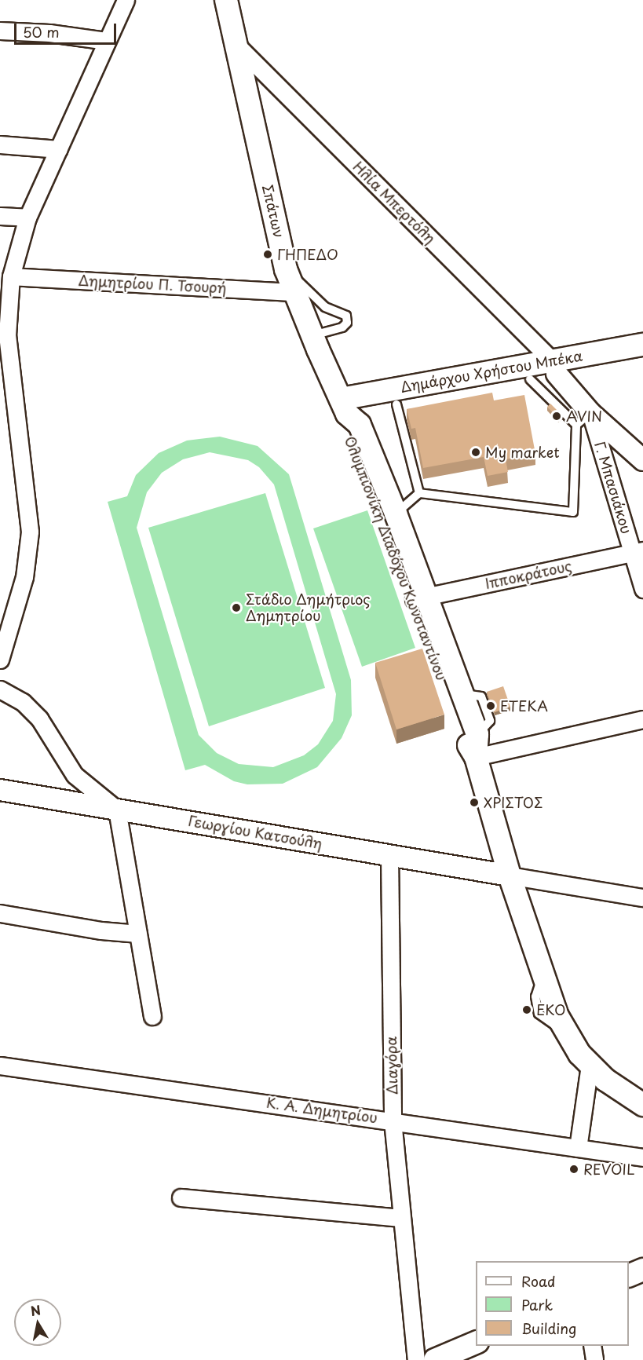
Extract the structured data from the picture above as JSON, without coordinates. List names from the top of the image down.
{
  "streets": {
    "main road": ["Σπάτων", "Δημάρχου Χρήστου Μπέκα", "Ολυμπιονίκη Διαδόχου Κωνσταντίνου"],
    "street": [
      "Ηλία Μπερτόλη",
      "Δημητρίου Π. Τσουρή",
      "Γ. Μπασιάκου",
      "Ιπποκράτους",
      "Γεωργίου Κατσούλη",
      "Διαγόρα",
      "Κ. Α. Δημητρίου"
    ]
  },
  "crossings": [
    ["Ηλία Μπερτόλη", "Σπάτων"],
    ["Ηλία Μπερτόλη", "Δημάρχου Χρήστου Μπέκα"],
    ["Ηλία Μπερτόλη", "Γ. Μπασιάκου"],
    ["Σπάτων", "Δημητρίου Π. Τσουρή"],
    ["Σπάτων", "Δημάρχου Χρήστου Μπέκα"],
    ["Σπάτων", "Ολυμπιονίκη Διαδόχου Κωνσταντίνου"],
    ["Δημάρχου Χρήστου Μπέκα", "Ολυμπιονίκη Διαδόχου Κωνσταντίνου"],
    ["Γ. Μπασιάκου", "Ιπποκράτους"],
    ["Ολυμπιονίκη Διαδόχου Κωνσταντίνου", "Ιπποκράτους"],
    ["Ολυμπιονίκη Διαδόχου Κωνσταντίνου", "Γεωργίου Κατσούλη"],
    ["Γεωργίου Κατσούλη", "Διαγόρα"],
    ["Διαγόρα", "Κ. Α. Δημητρίου"]
  ],
  "places": [
    "ΓΗΠΕΔΟ",
    "AVIN",
    "My market",
    "Στάδιο Δημήτριος Δημητρίου",
    "ΕΤΕΚΑ",
    "ΧΡΙΣΤΟΣ",
    "EKO",
    "REVOIL"
  ],
  "legend": ["Road", "Park", "Building"],
  "scale_bar": "50 m",
  "north": "top"
}
